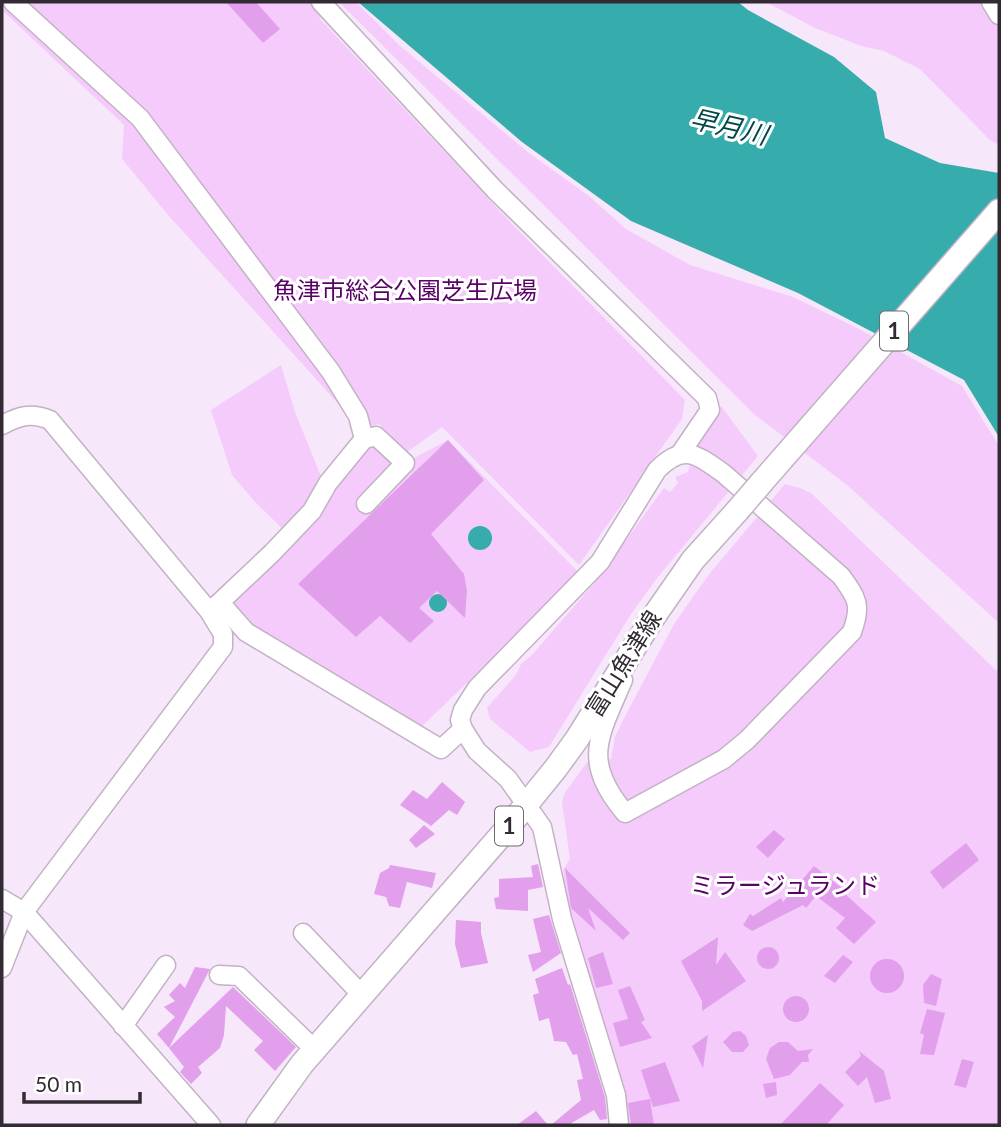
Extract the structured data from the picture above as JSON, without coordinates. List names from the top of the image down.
{
  "streets": {
    "main road": ["1", "富山魚津線"]
  },
  "water": ["早月川"],
  "parks": ["魚津市総合公園芝生広場", "ミラージュランド"],
  "scale_bar": "50 m"
}
